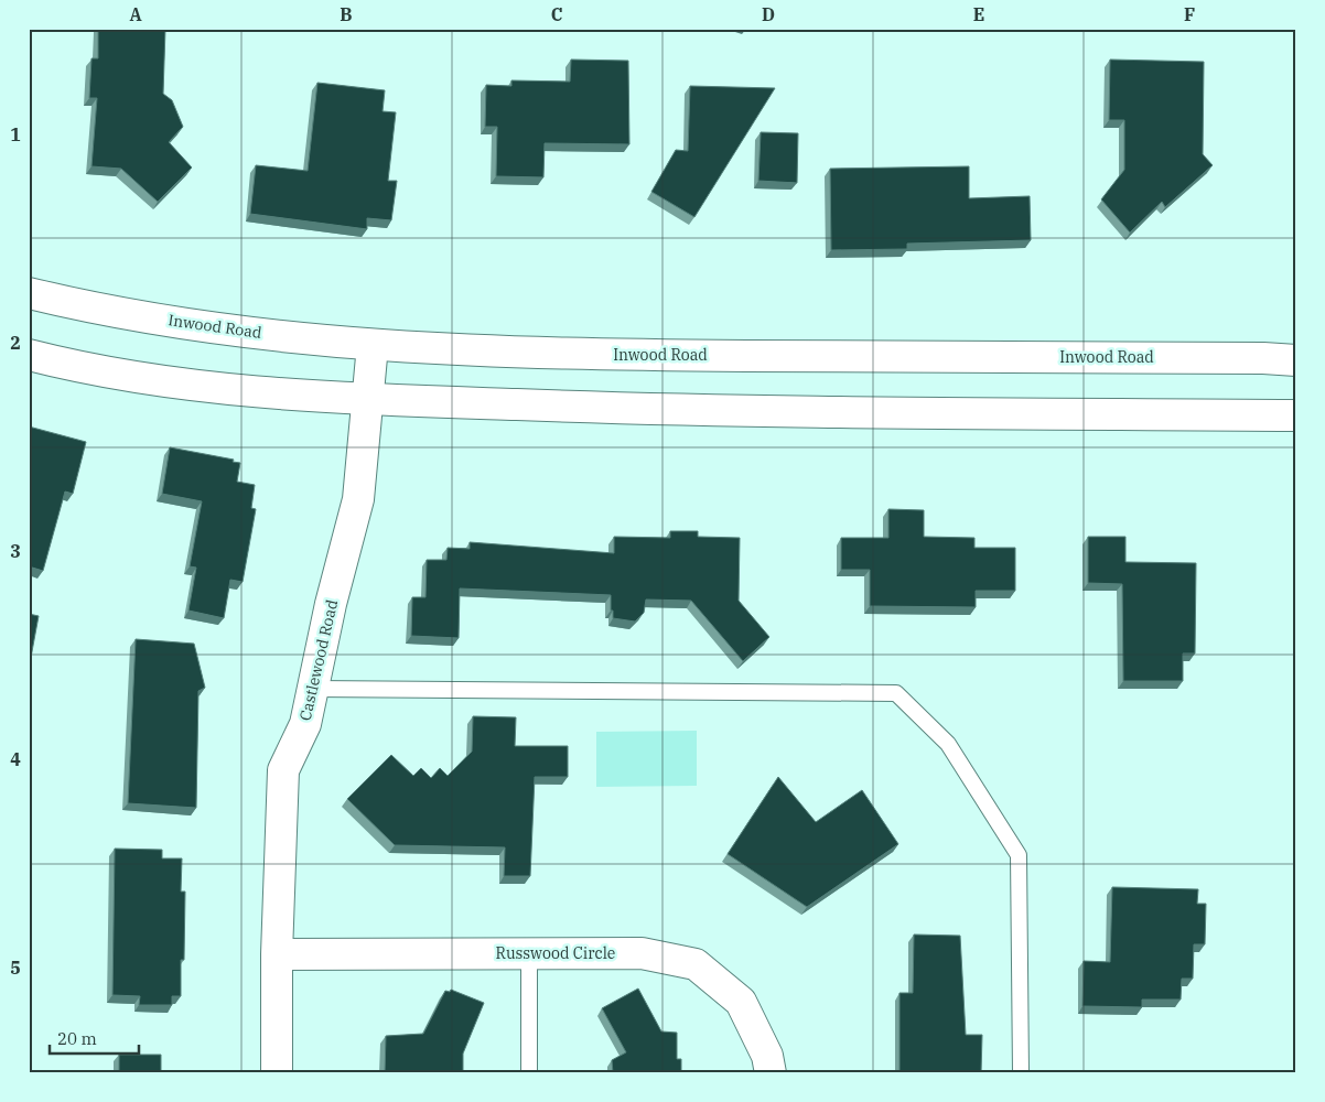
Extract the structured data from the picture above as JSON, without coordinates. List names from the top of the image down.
{
  "streets": {
    "main road": ["Inwood Road", "Castlewood Road", "Russwood Circle"]
  },
  "crossings": [
    ["Inwood Road", "Castlewood Road"],
    ["Castlewood Road", "Russwood Circle"]
  ],
  "scale_bar": "20 m",
  "grid": {
    "columns": [
      "A",
      "B",
      "C",
      "D",
      "E",
      "F"
    ],
    "rows": [
      "1",
      "2",
      "3",
      "4",
      "5"
    ]
  }
}
